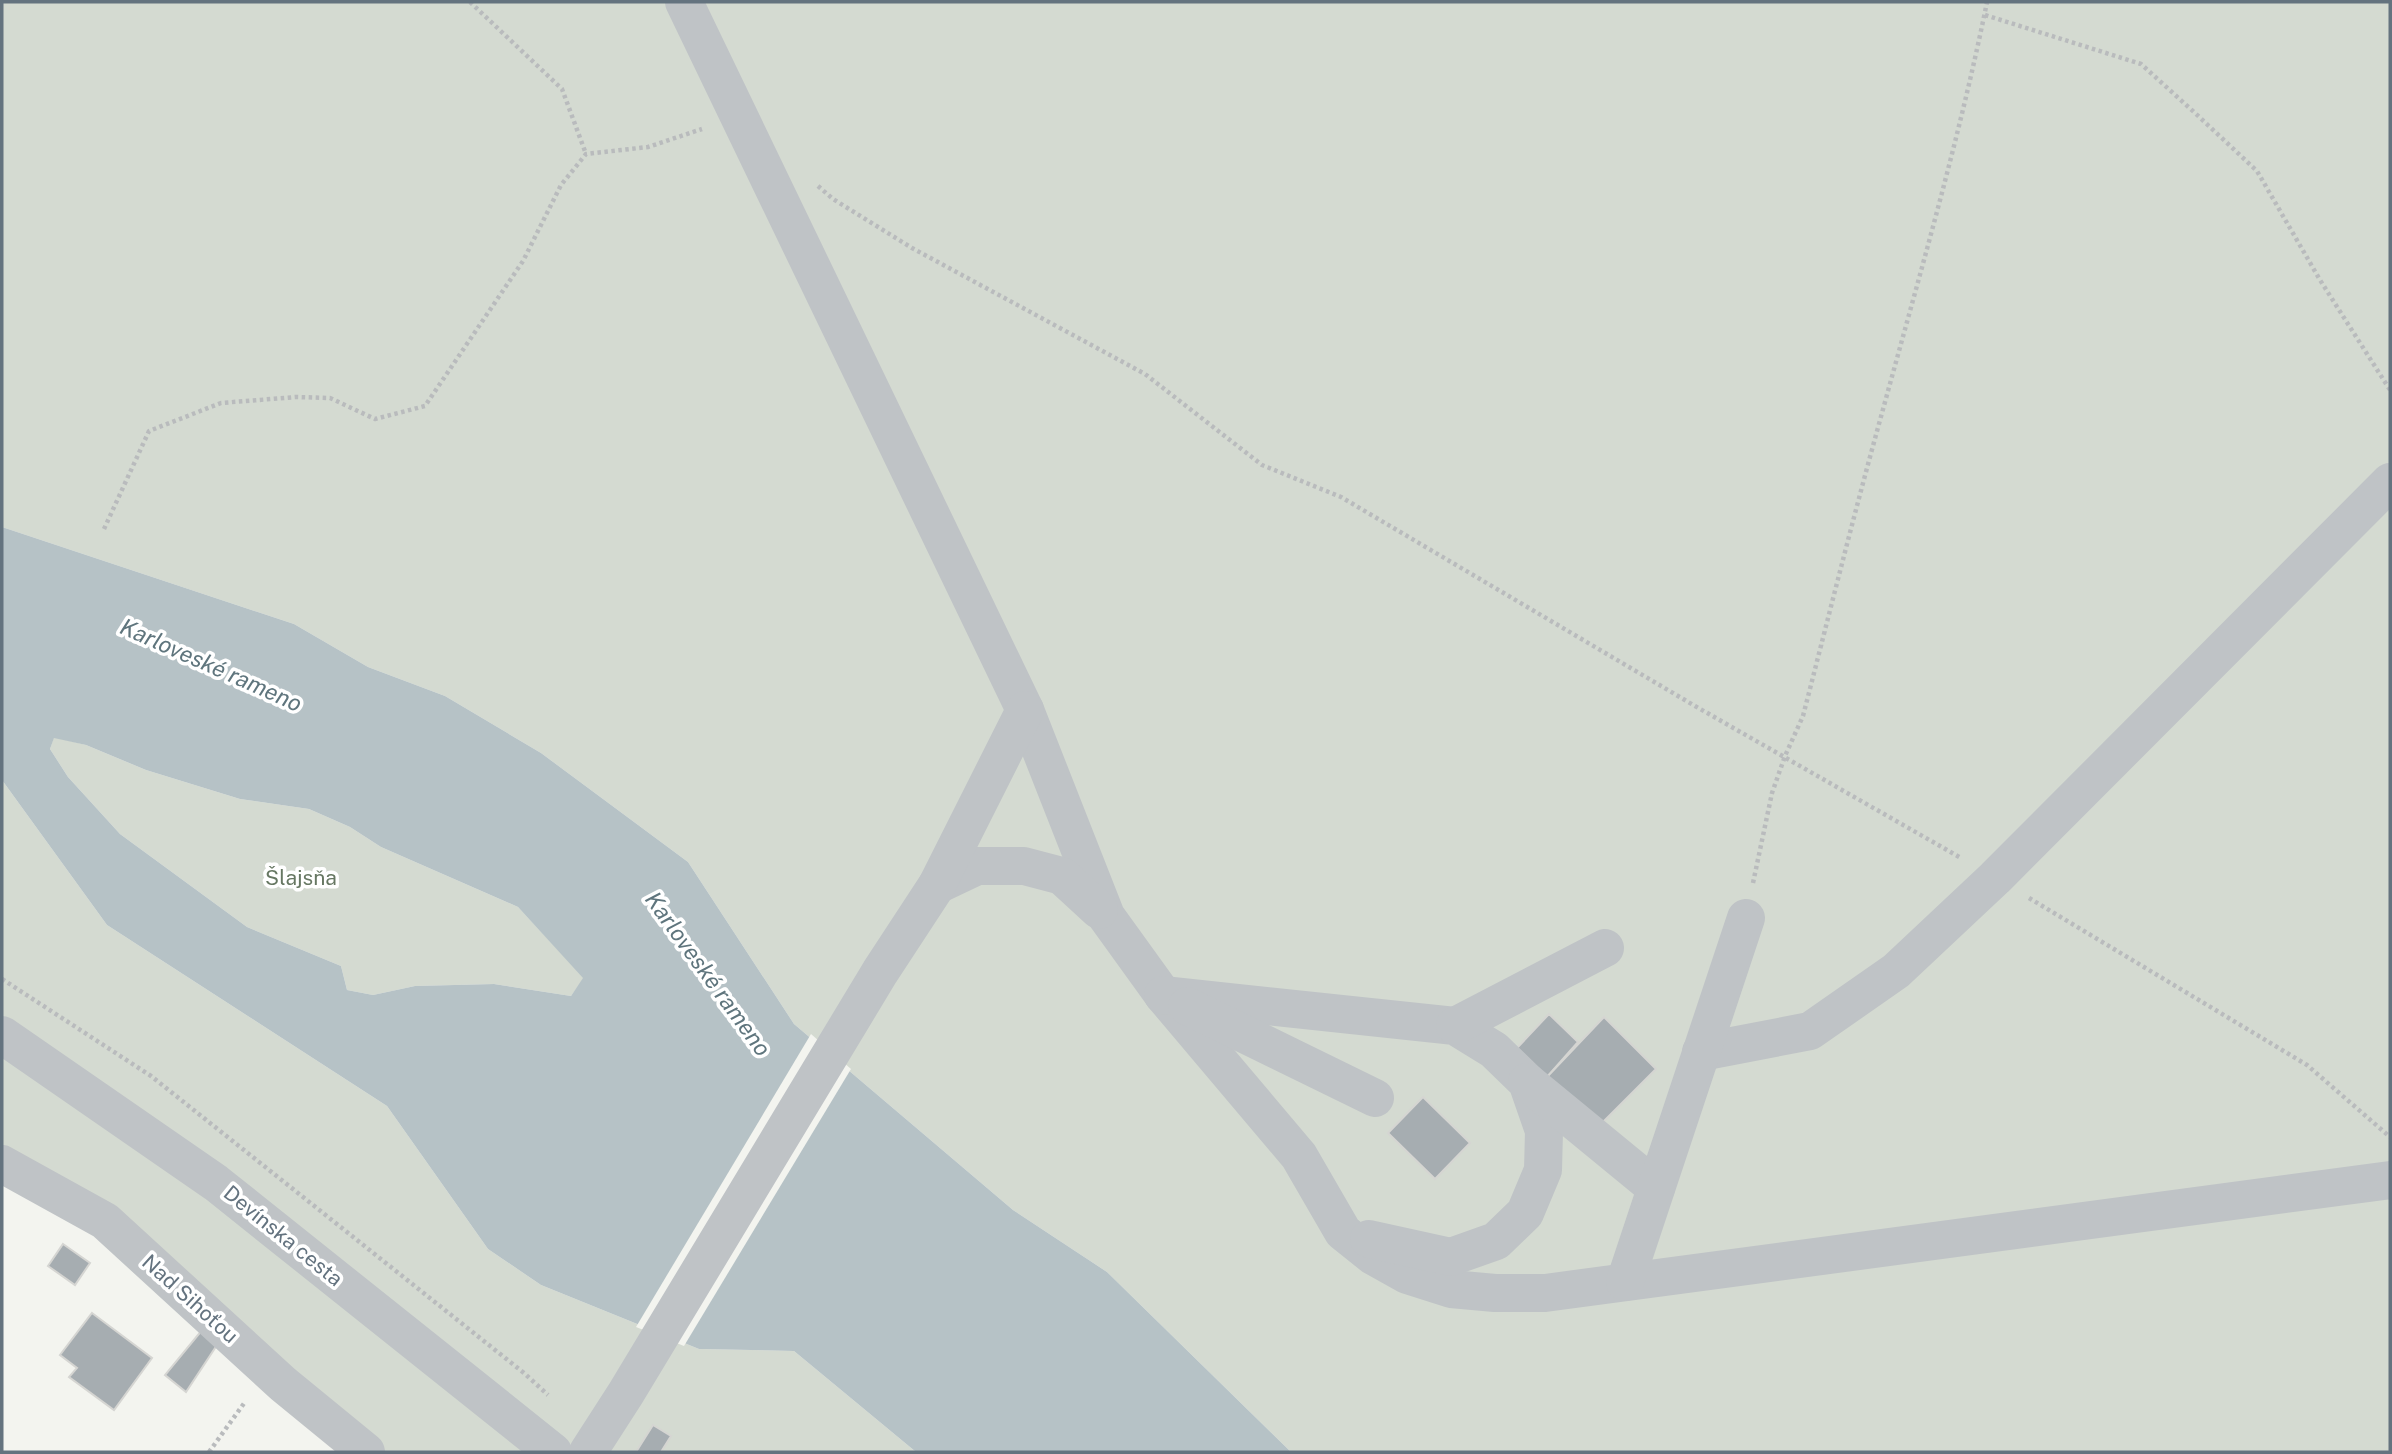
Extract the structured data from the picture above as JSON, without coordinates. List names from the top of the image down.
{
  "streets": {
    "street": ["Devínska cesta", "Nad Sihoťou"]
  },
  "water": ["Karloveské rameno"],
  "parks": ["Šlajsňa"]
}
